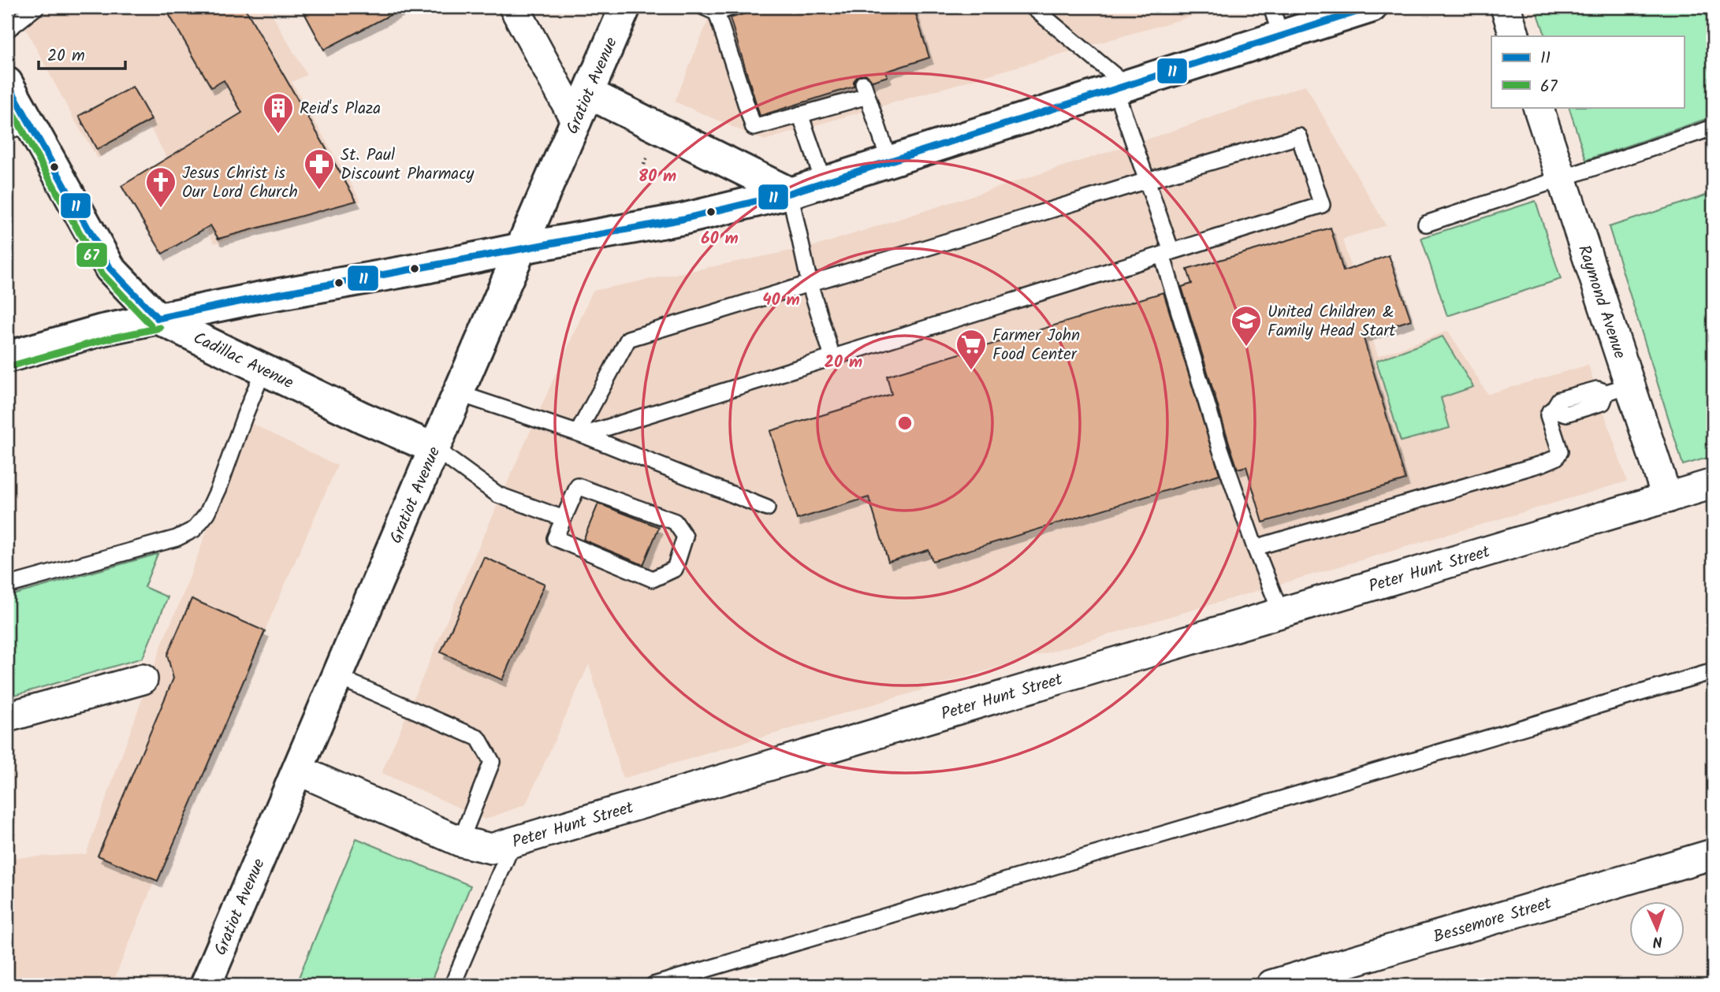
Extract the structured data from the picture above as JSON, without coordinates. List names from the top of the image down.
{
  "streets": {
    "main road": ["Gratiot Avenue", "Cadillac Avenue"],
    "street": ["Raymond Avenue", "Peter Hunt Street", "Bessemore Street"]
  },
  "crossings": [
    ["Gratiot Avenue", "Cadillac Avenue"],
    ["Gratiot Avenue", "Peter Hunt Street"],
    ["Raymond Avenue", "Peter Hunt Street"]
  ],
  "places": {
    "building": ["Reid's Plaza"],
    "pharmacy": ["St. Paul Discount Pharmacy"],
    "church": ["Jesus Christ is Our Lord Church"],
    "school or university": ["United Children & Family Head Start"],
    "supermarket": ["Farmer John Food Center"]
  },
  "lines": ["transit line 11", "transit line 67"],
  "legend": ["11", "67"],
  "scale_bar": "20 m",
  "north": "bottom",
  "rings": [
    "80 m",
    "60 m",
    "40 m",
    "20 m"
  ]
}
